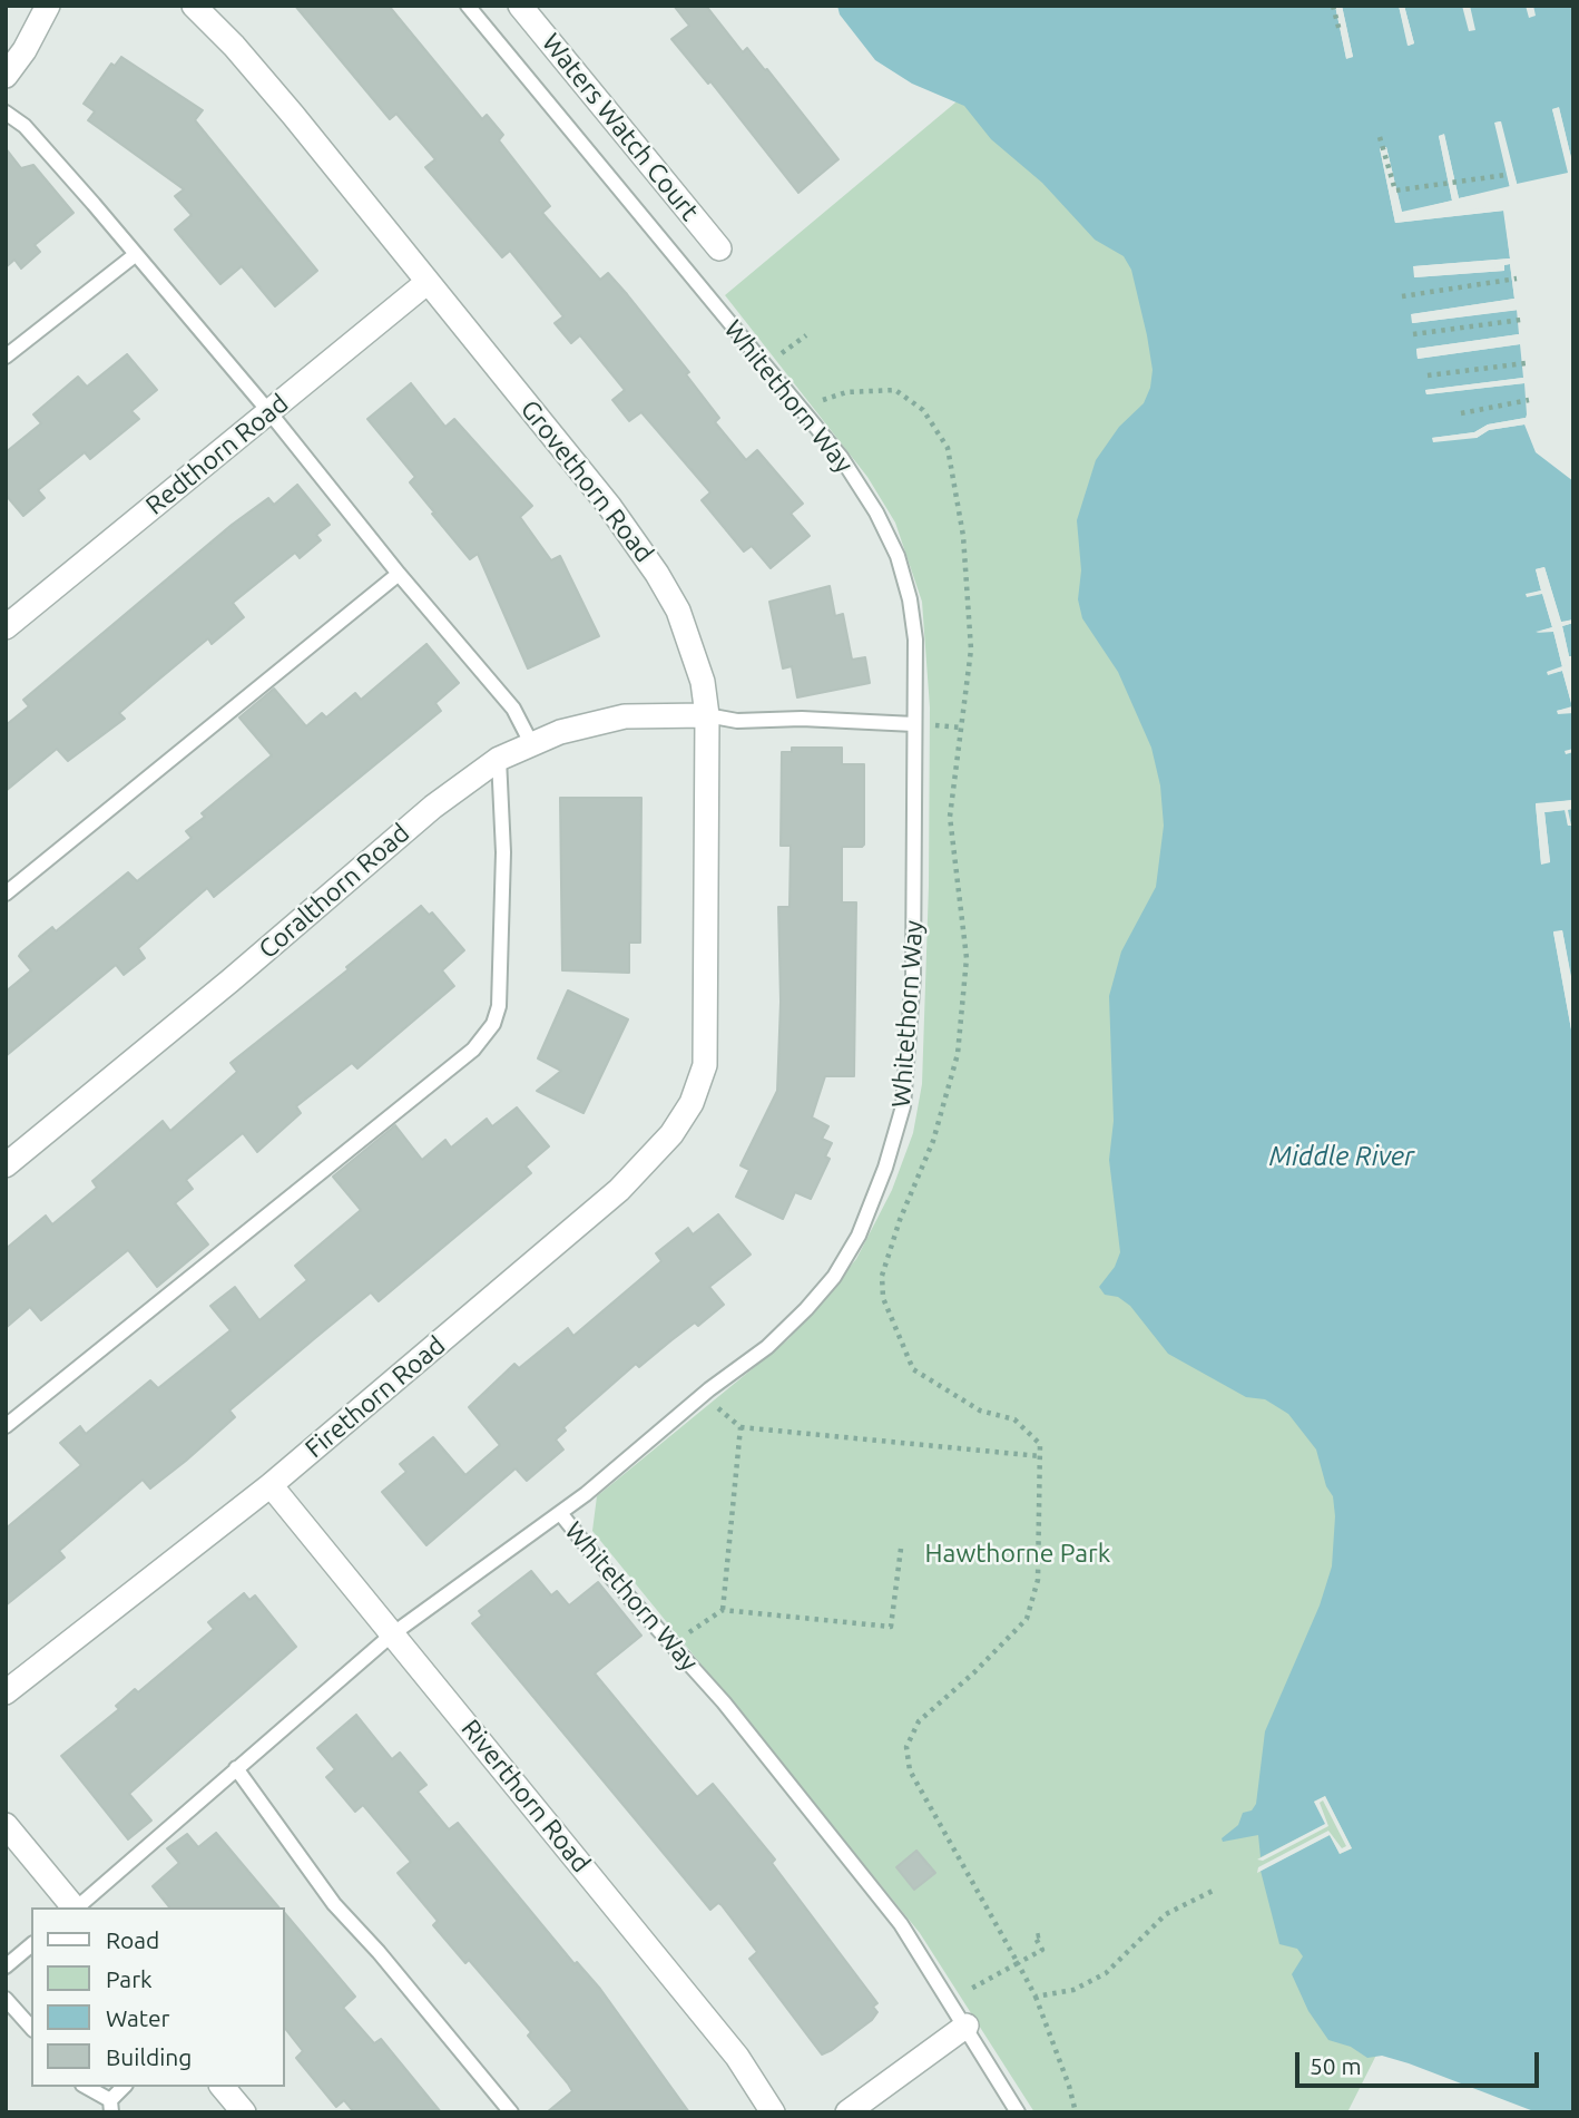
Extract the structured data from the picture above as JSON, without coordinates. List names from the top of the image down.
{
  "streets": {
    "street": [
      "Waters Watch Court",
      "Redthorn Road",
      "Grovethorn Road",
      "Coralthorn Road",
      "Firethorn Road",
      "Riverthorn Road"
    ],
    "lane": ["Whitethorn Way"]
  },
  "crossings": [
    ["Redthorn Road", "Grovethorn Road"],
    ["Grovethorn Road", "Coralthorn Road"],
    ["Grovethorn Road", "Firethorn Road"],
    ["Firethorn Road", "Riverthorn Road"]
  ],
  "water": ["Middle River"],
  "parks": ["Hawthorne Park"],
  "legend": [
    "Road",
    "Park",
    "Water",
    "Building"
  ],
  "scale_bar": "50 m"
}
